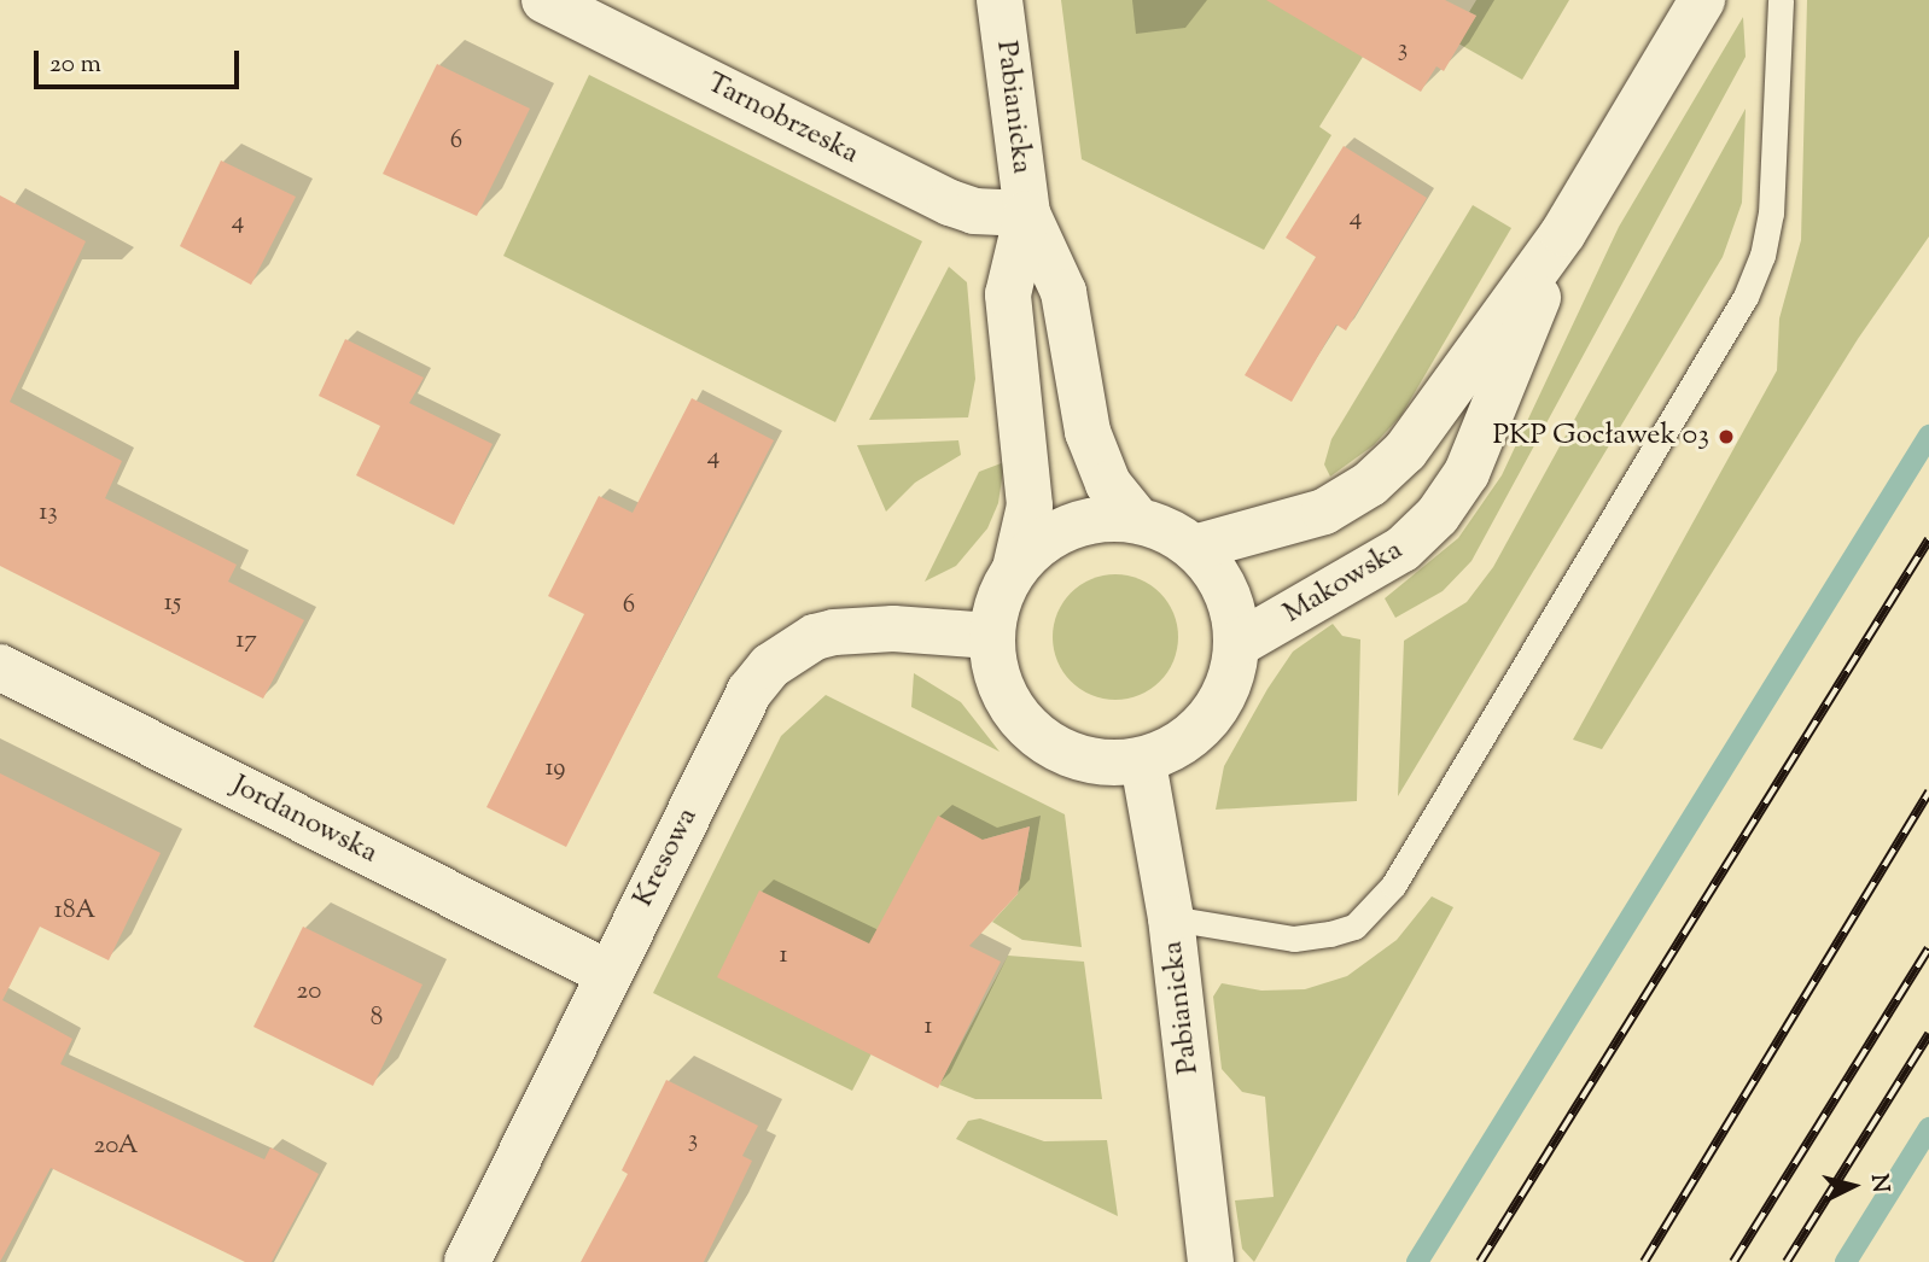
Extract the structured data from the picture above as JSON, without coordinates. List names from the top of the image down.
{
  "streets": {
    "street": [
      "Pabianicka",
      "Tarnobrzeska",
      "Makowska",
      "Jordanowska",
      "Kresowa"
    ]
  },
  "crossings": [
    ["Pabianicka", "Tarnobrzeska"],
    ["Pabianicka", "Makowska"],
    ["Pabianicka", "Kresowa"],
    ["Makowska", "Kresowa"],
    ["Jordanowska", "Kresowa"]
  ],
  "places": ["PKP Gocławek 03"],
  "house_numbers": [
    "3",
    "6",
    "4",
    "4",
    "4",
    "13",
    "15",
    "6",
    "17",
    "19",
    "18A",
    "1",
    "20",
    "8",
    "1",
    "3",
    "20A"
  ],
  "scale_bar": "20 m",
  "north": "right"
}
